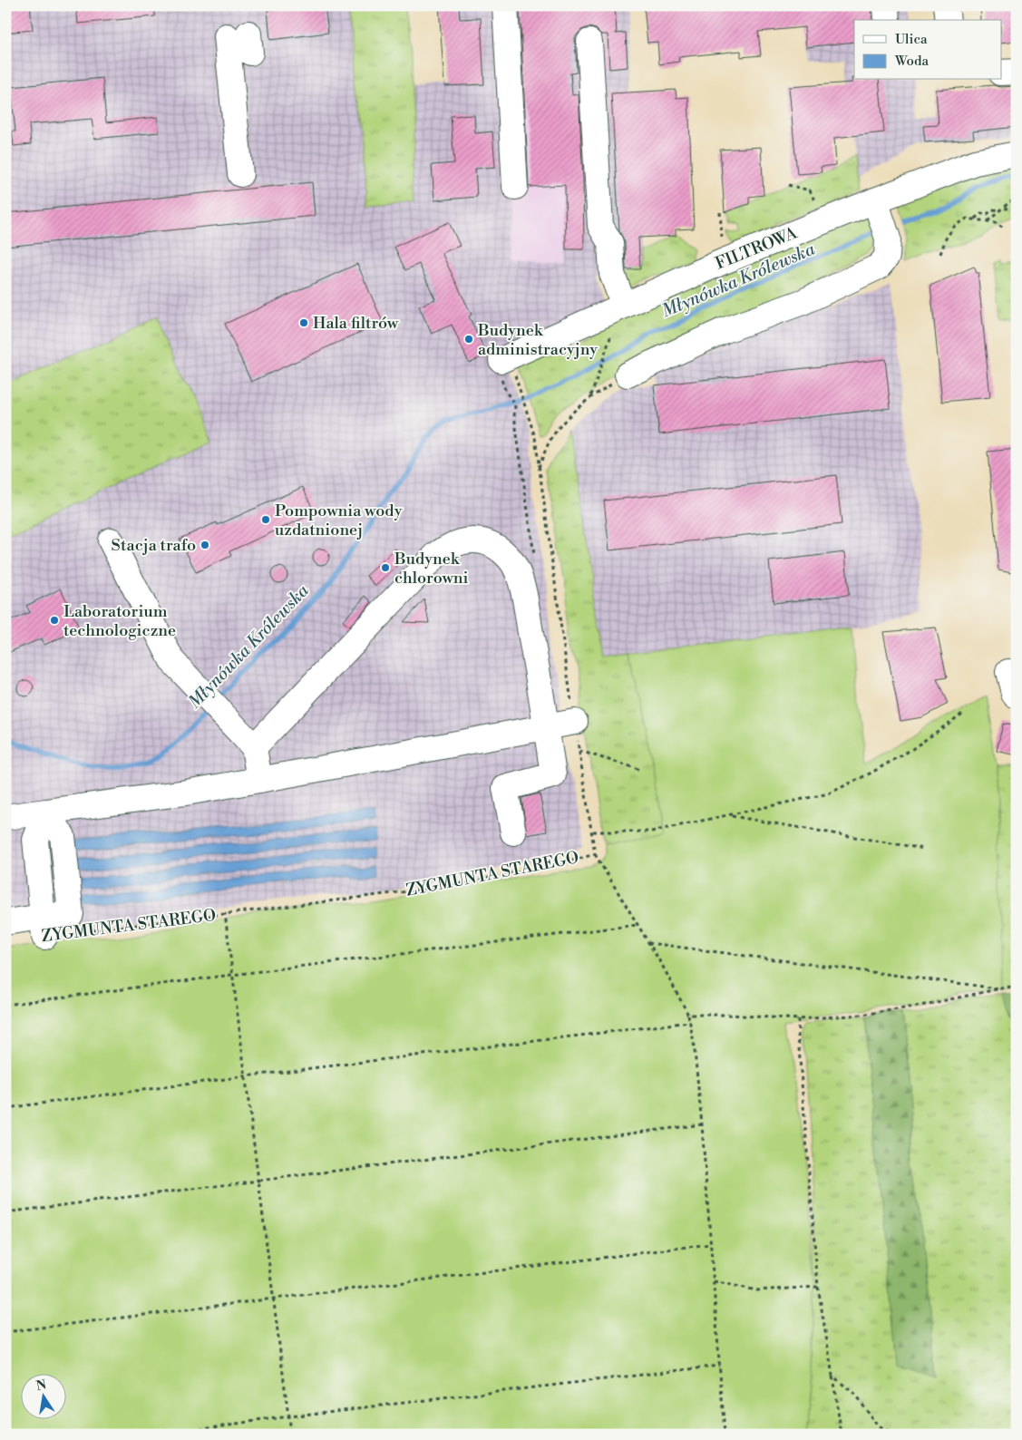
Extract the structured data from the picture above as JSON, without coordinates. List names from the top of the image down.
{
  "streets": {
    "street": ["FILTROWA"],
    "path": ["ZYGMUNTA STAREGO"]
  },
  "water": ["Młynówka Królewska"],
  "places": [
    "Hala filtrów",
    "Budynek administracyjny",
    "Pompownia wody uzdatnionej",
    "Stacja trafo",
    "Budynek chlorowni",
    "Laboratorium technologiczne"
  ],
  "legend": ["Ulica", "Woda"],
  "north": "top"
}
